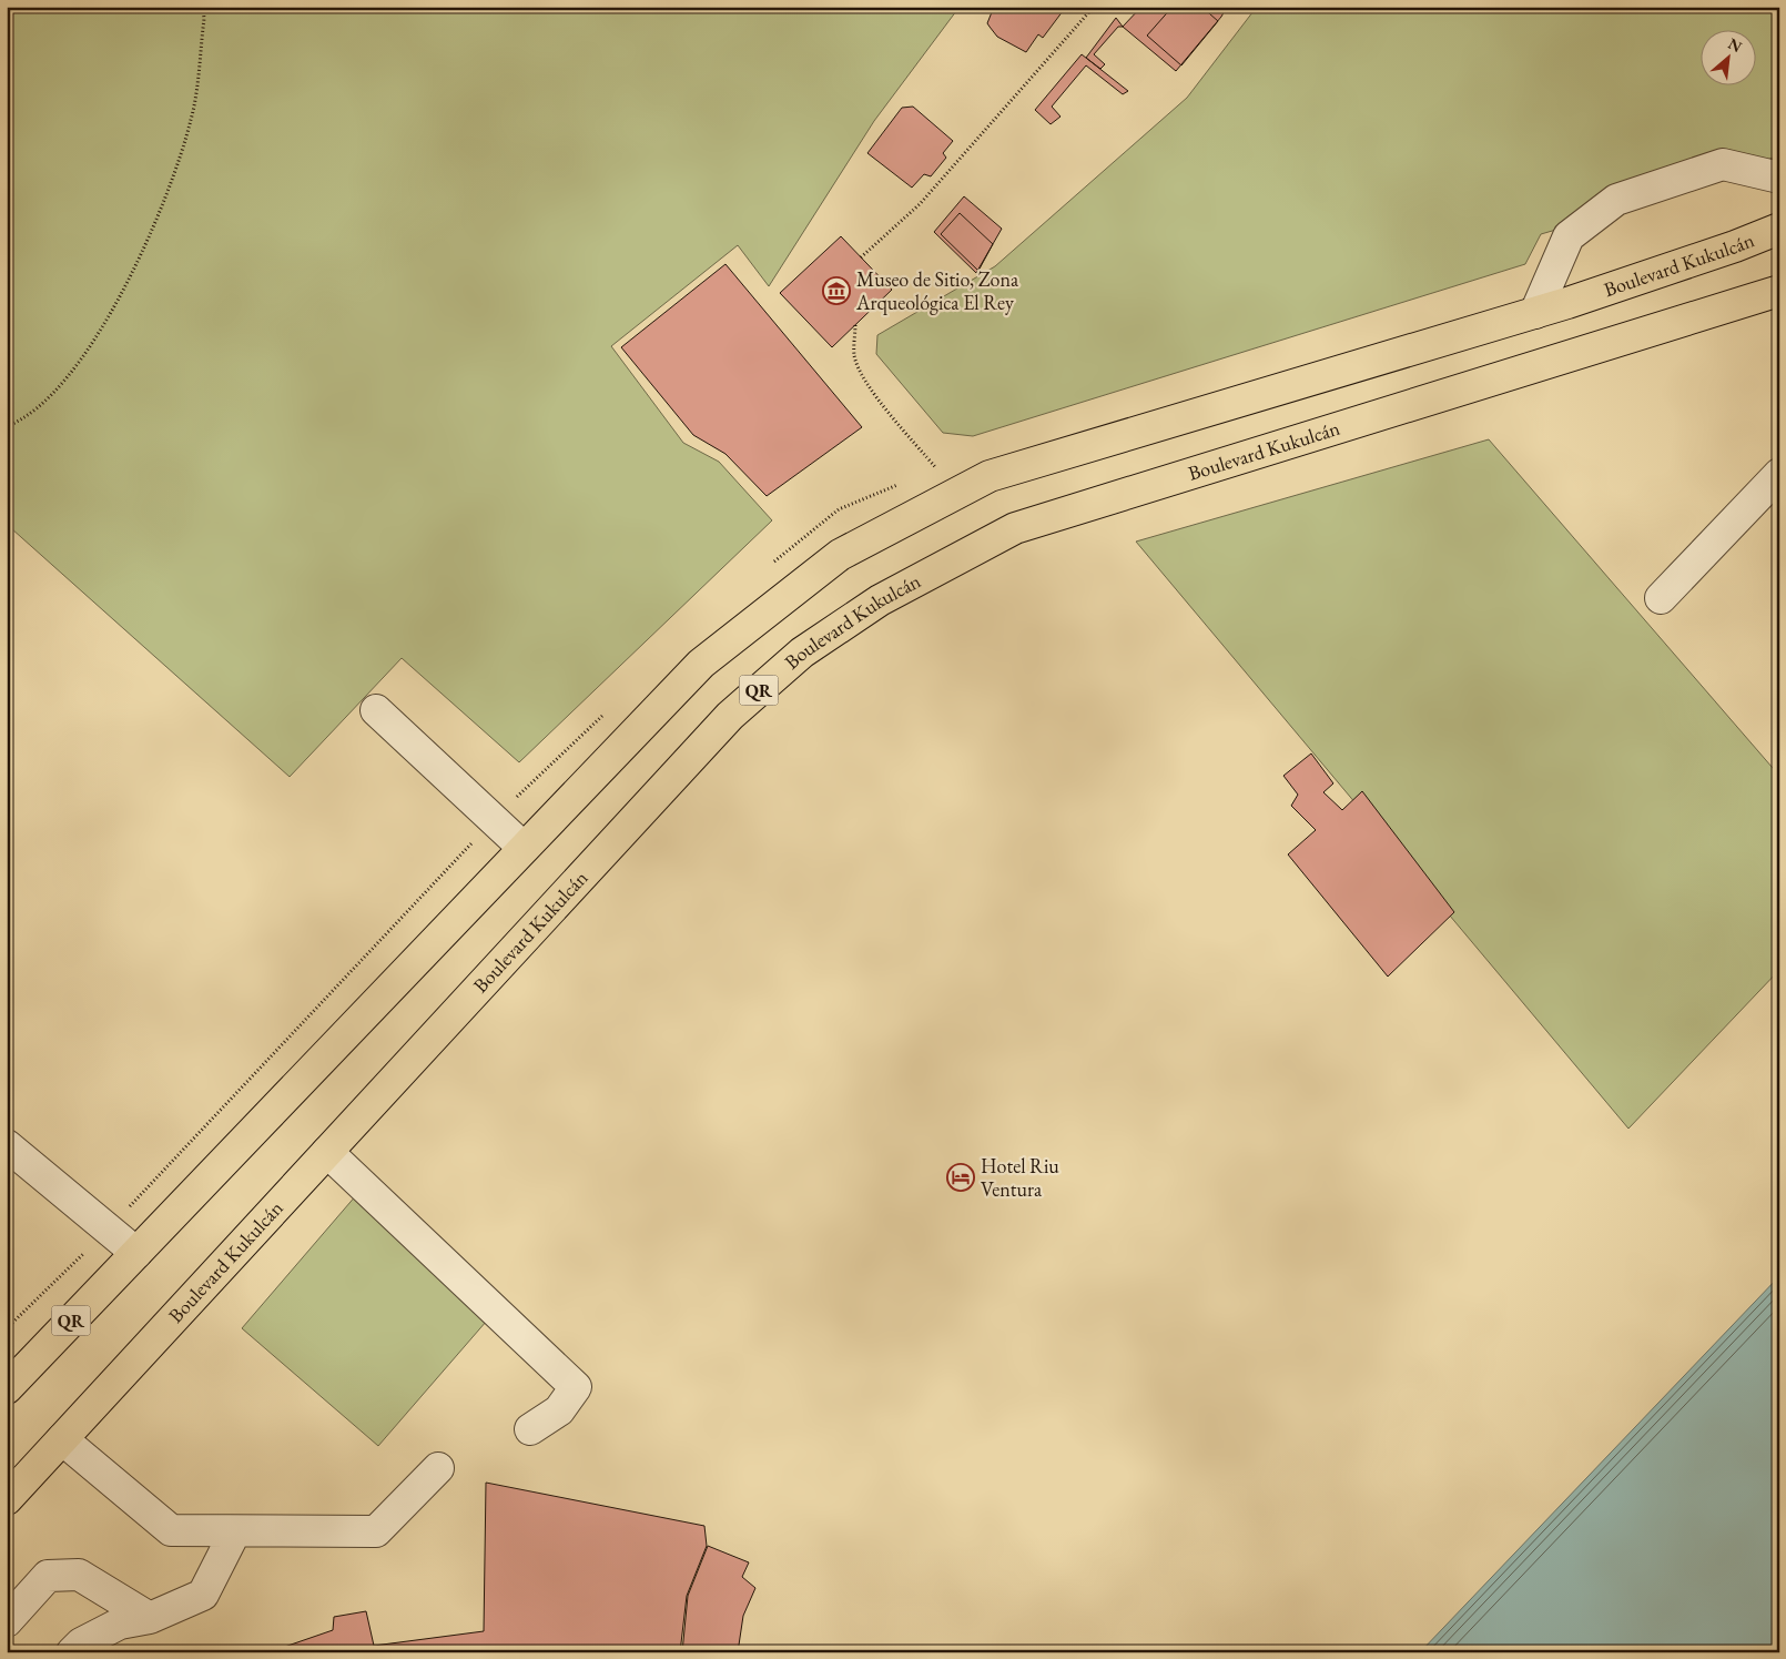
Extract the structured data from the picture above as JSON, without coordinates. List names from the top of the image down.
{
  "streets": {
    "main road": ["Boulevard Kukulcán", "QR"]
  },
  "places": {
    "museum": ["Museo de Sitio, Zona Arqueológica El Rey"],
    "hotel": ["Hotel Riu Ventura"]
  },
  "north": "top right"
}
